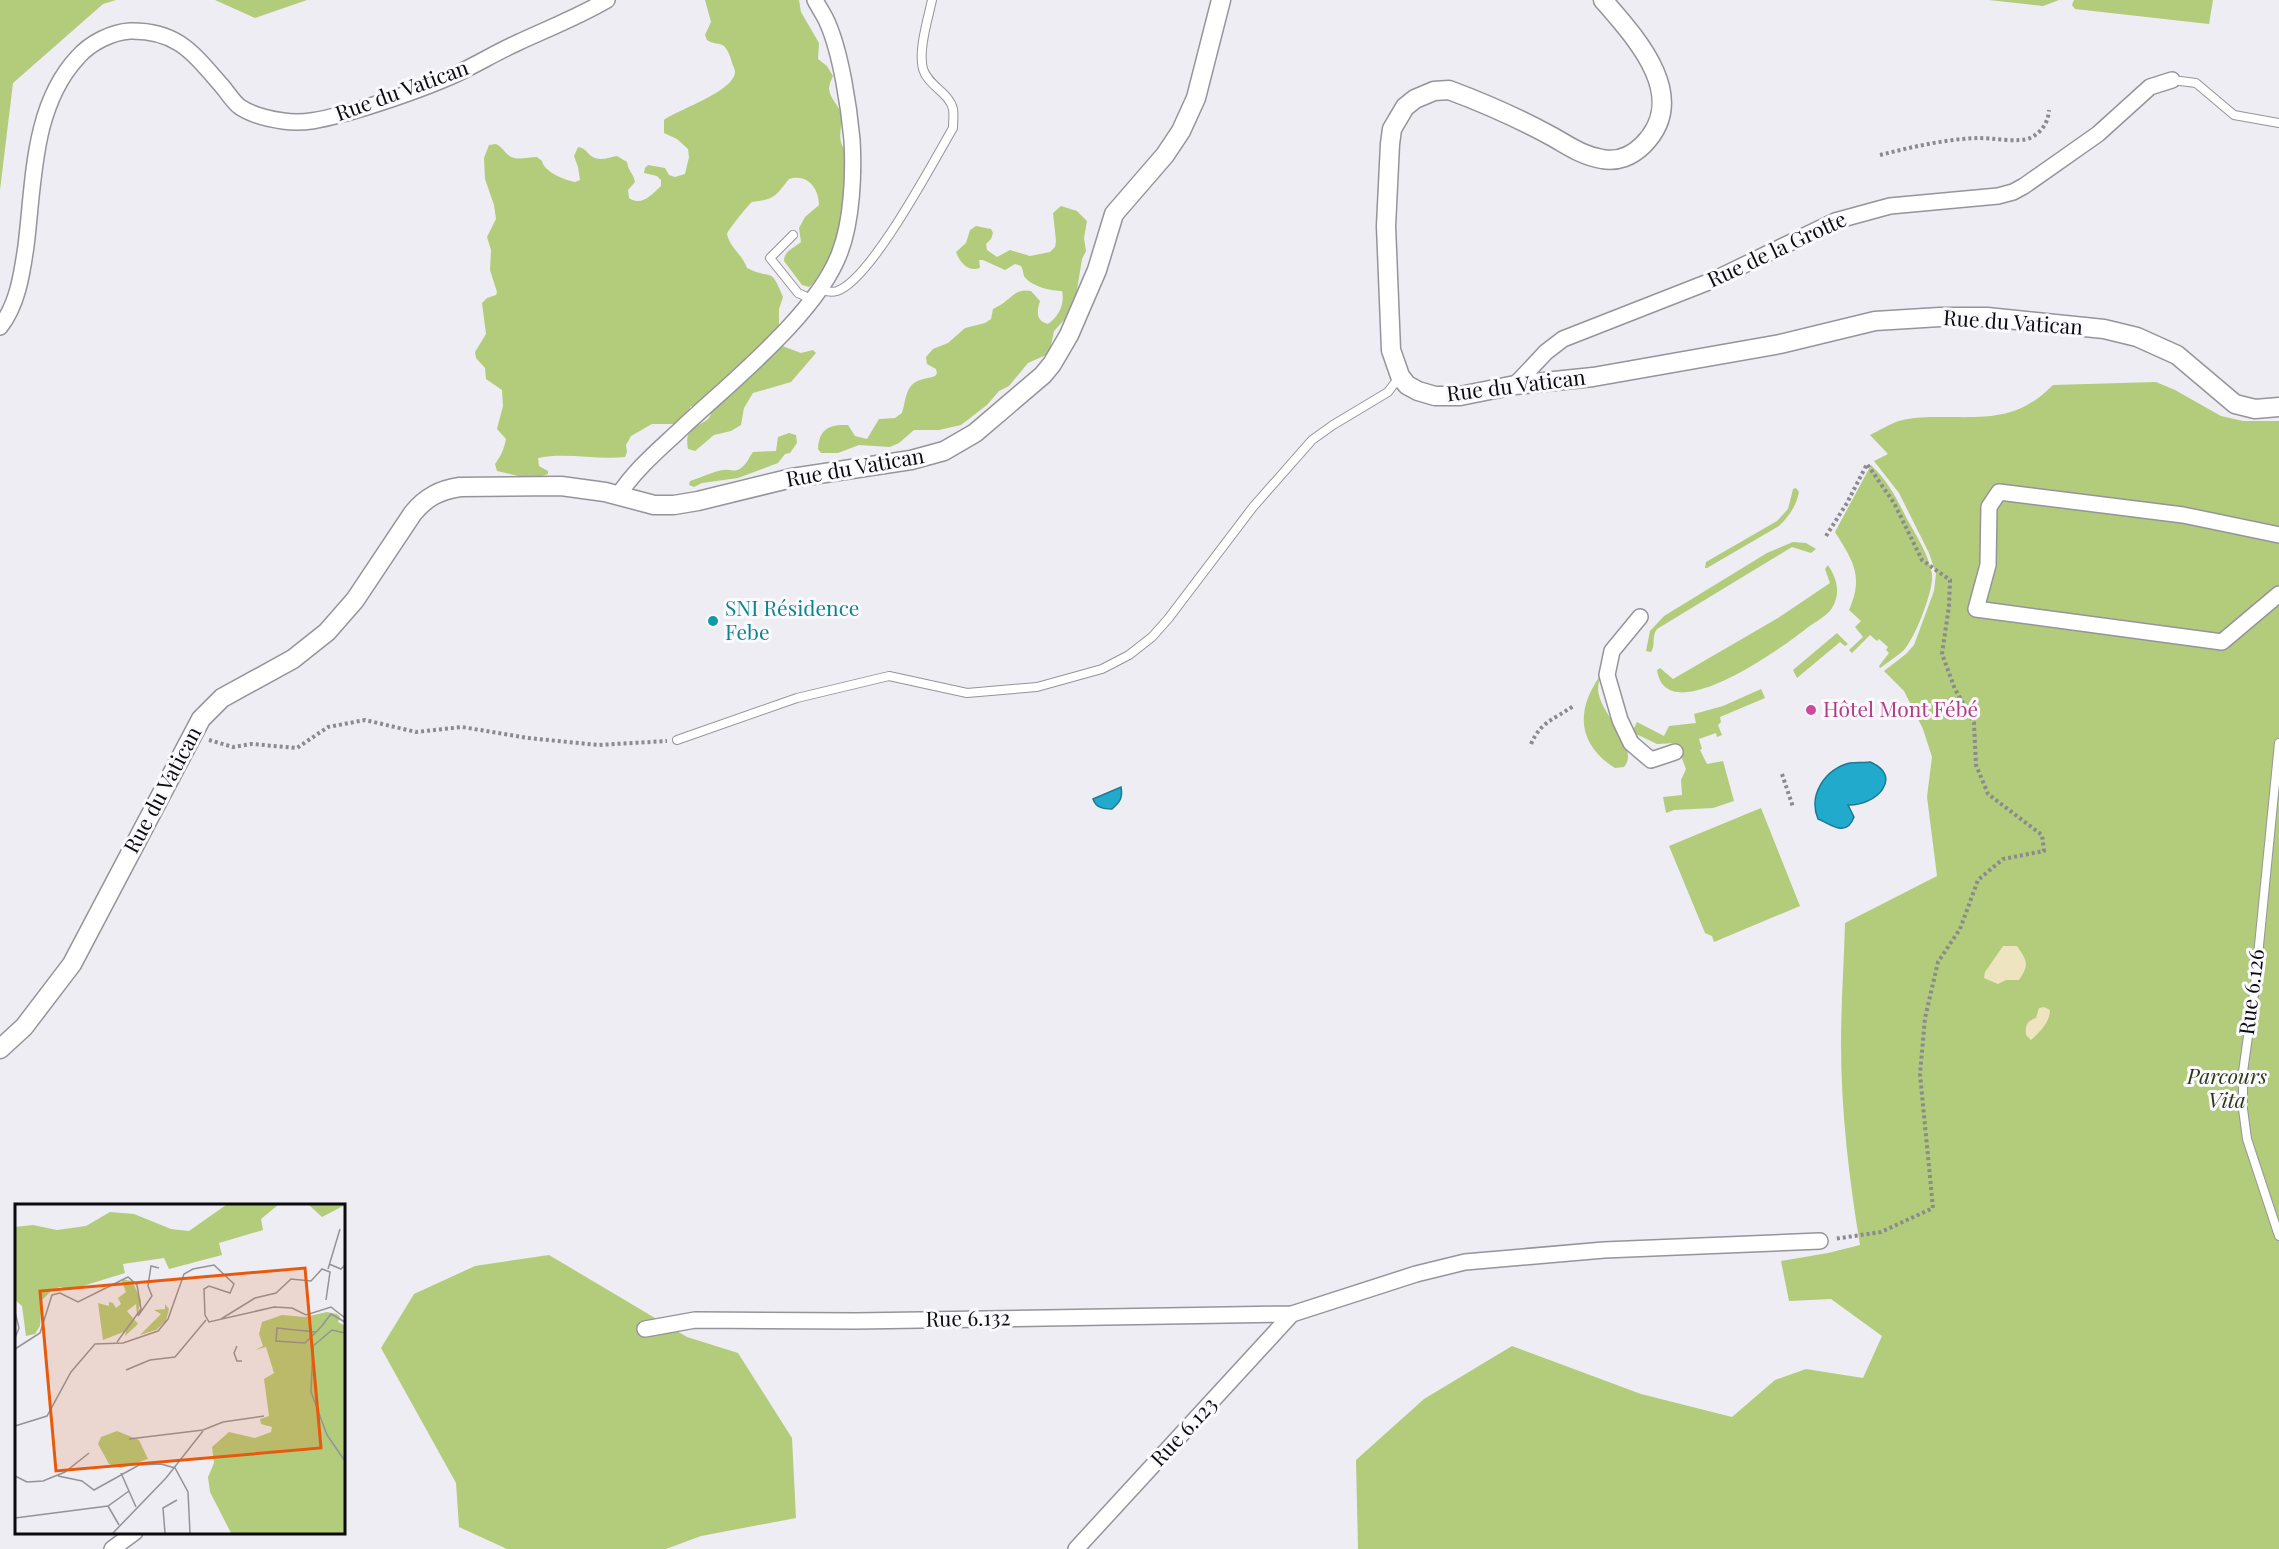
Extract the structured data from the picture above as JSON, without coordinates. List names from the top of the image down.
{
  "streets": {
    "street": [
      "Rue du Vatican",
      "Rue de la Grotte",
      "Rue 6.132",
      "Rue 6.123"
    ],
    "lane": ["Rue 6.126"]
  },
  "crossings": [
    ["Rue du Vatican", "Rue de la Grotte"],
    ["Rue 6.132", "Rue 6.123"]
  ],
  "parks": ["Parcours Vita"],
  "places": ["SNI Résidence Febe", "Hôtel Mont Fébé"]
}
